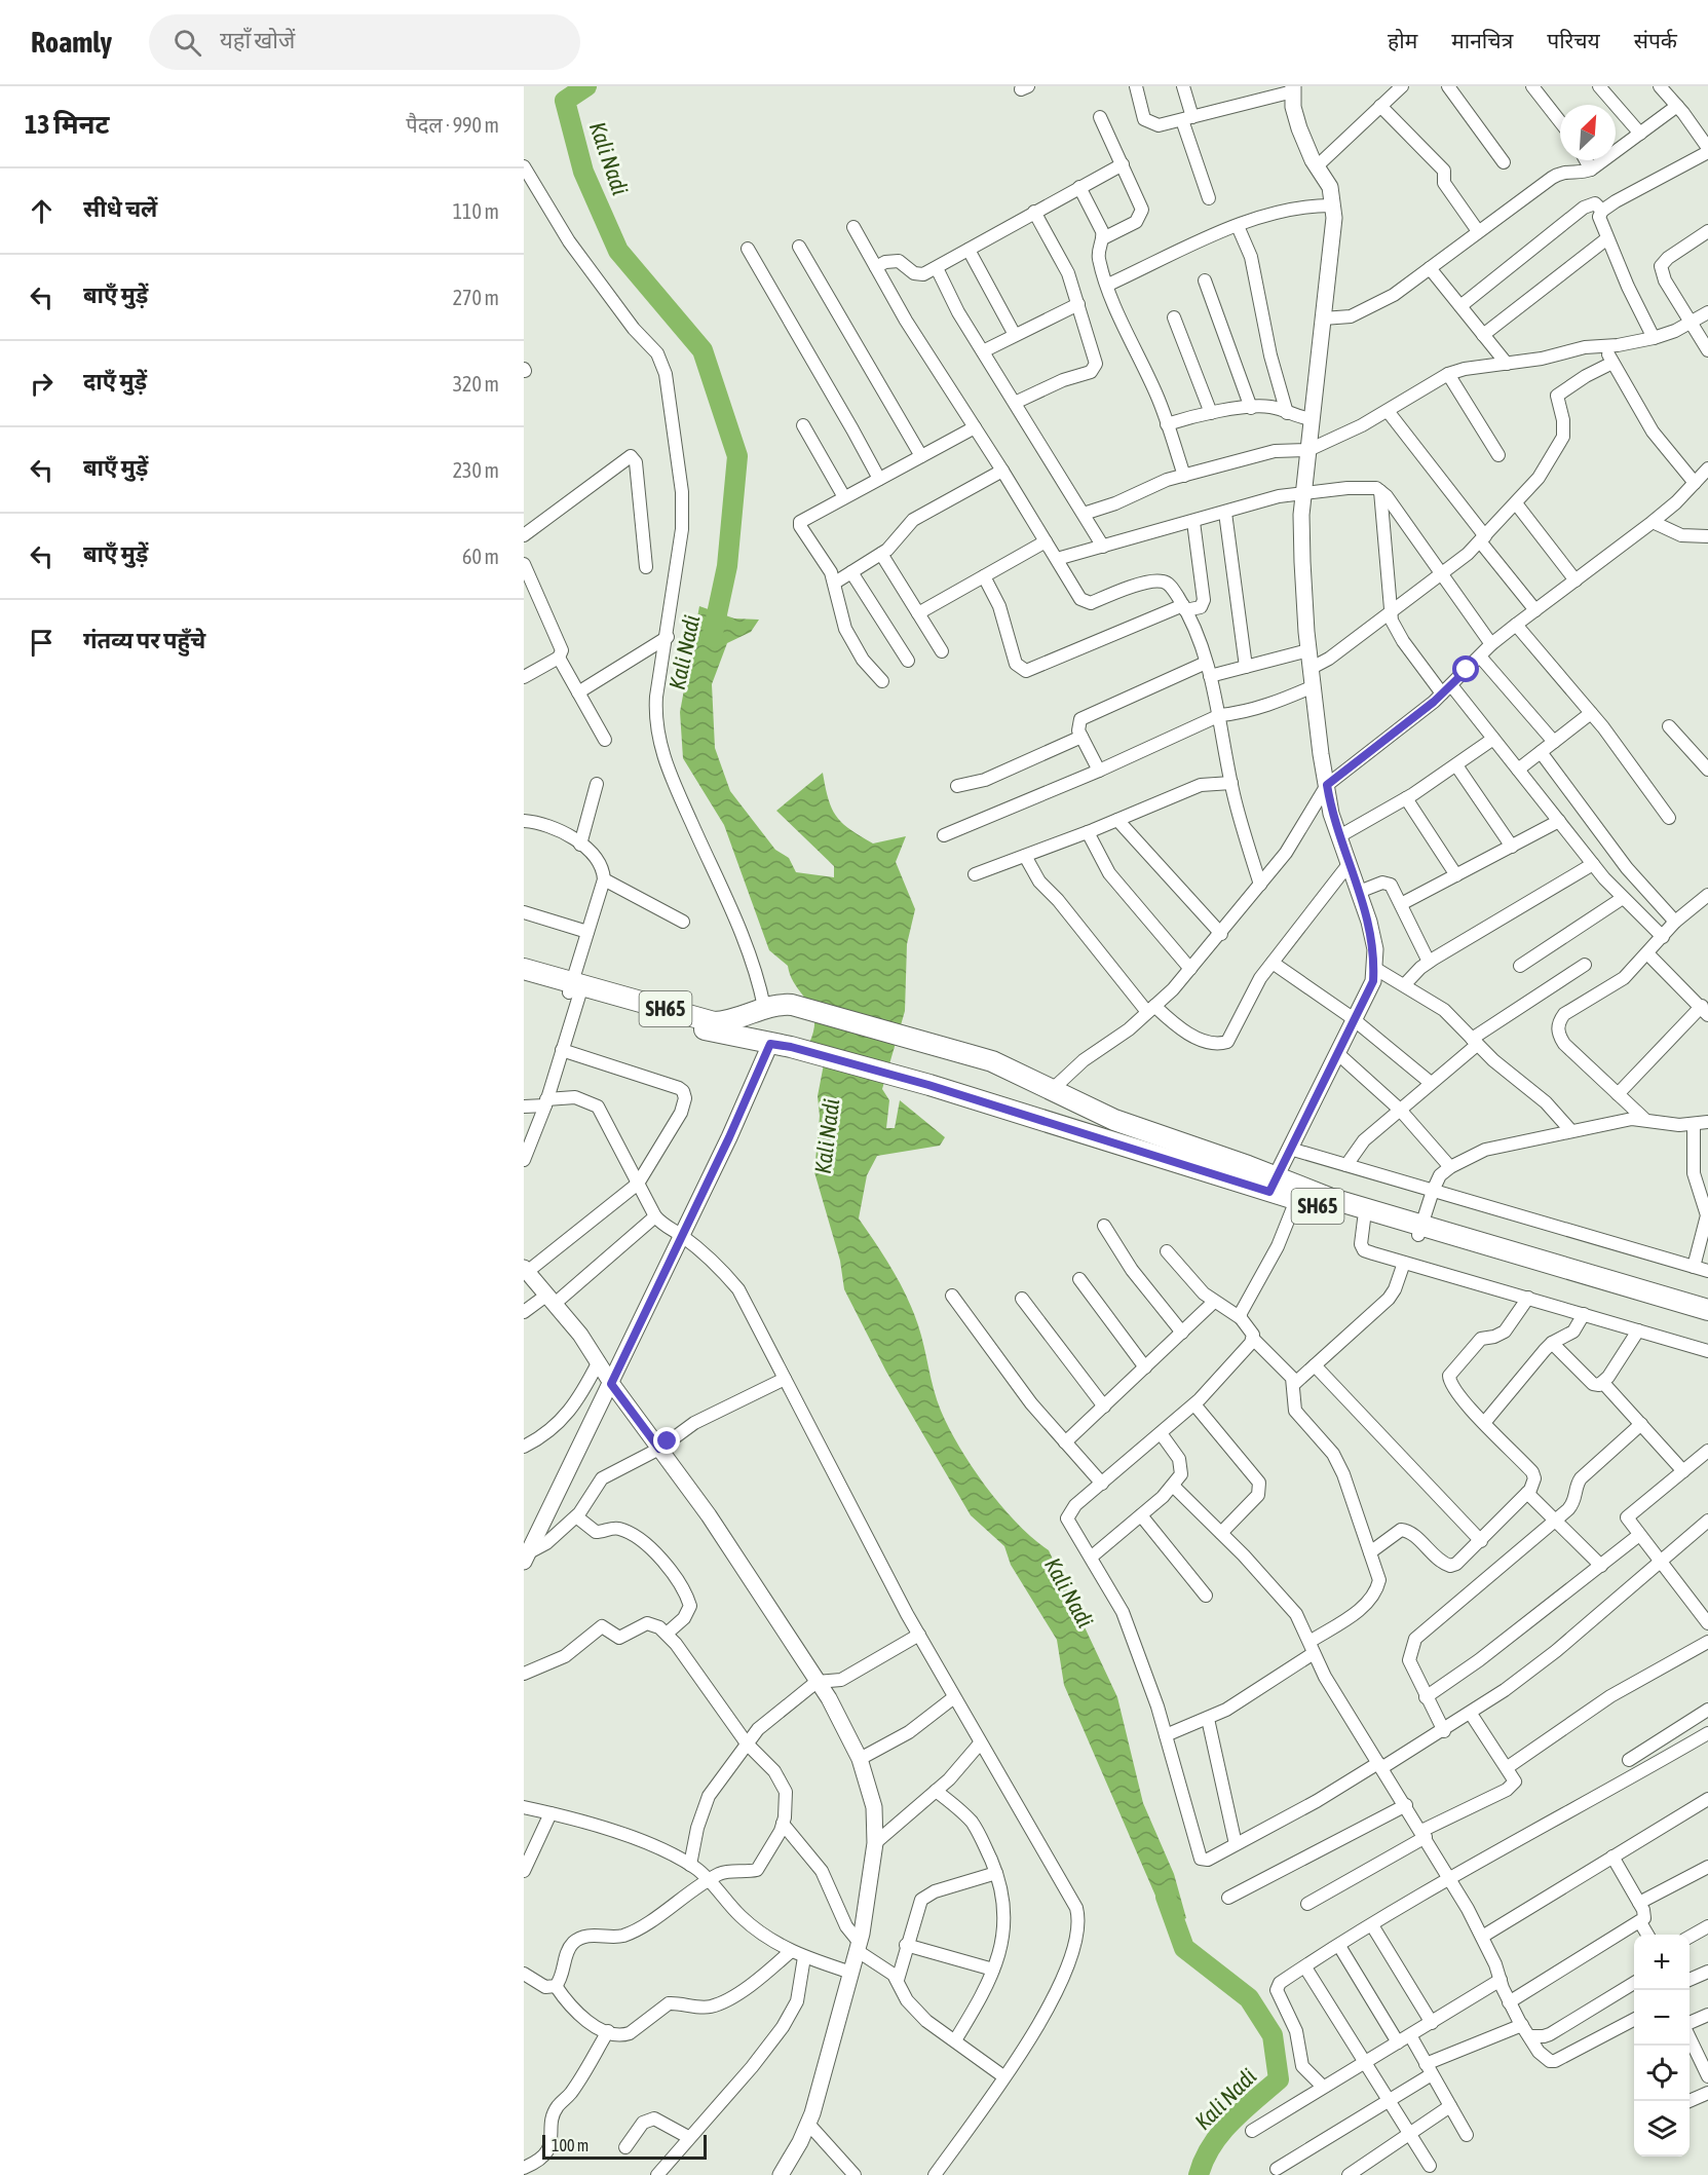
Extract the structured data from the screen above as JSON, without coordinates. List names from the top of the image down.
{
  "streets": {
    "main road": ["SH65"]
  },
  "water": ["Kali Nadi"],
  "scale_bar": "100 m",
  "north": "top right",
  "page": {
    "header": "Roamly",
    "search": "यहाँ खोजें",
    "nav": [
      "होम",
      "मानचित्र",
      "परिचय",
      "संपर्क"
    ],
    "heading": ["13 मिनट", "पैदल · 990 m"],
    "list": [
      ["सीधे चलें", "110 m"],
      ["बाएँ मुड़ें", "270 m"],
      ["दाएँ मुड़ें", "320 m"],
      ["बाएँ मुड़ें", "230 m"],
      ["बाएँ मुड़ें", "60 m"],
      "गंतव्य पर पहुँचे"
    ],
    "map_buttons": ["+", "−"],
    "scale": "100 m"
  }
}
